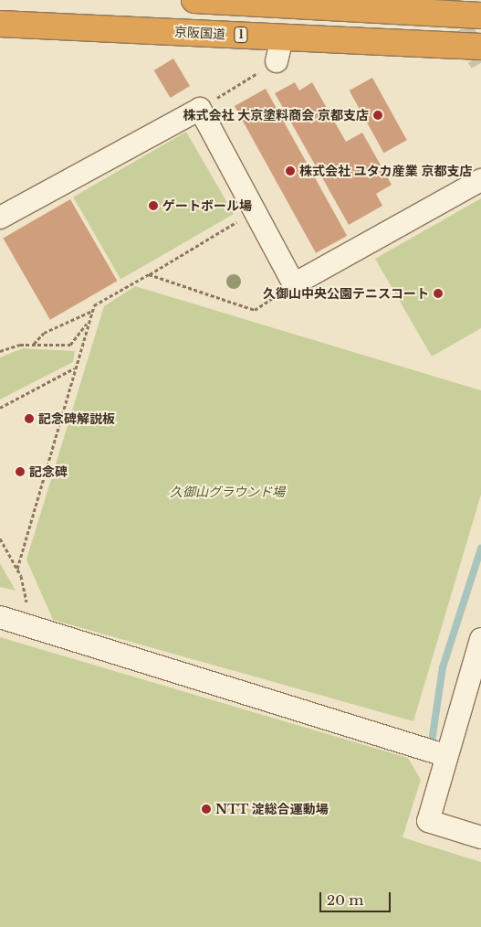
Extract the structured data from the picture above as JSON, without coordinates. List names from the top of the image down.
{
  "streets": {
    "highway": ["京阪国道", "1"]
  },
  "parks": ["久御山グラウンド場"],
  "places": [
    "株式会社 大京塗料商会 京都支店",
    "株式会社 ユタカ産業 京都支店",
    "ゲートボール場",
    "久御山中央公園テニスコート",
    "記念碑解説板",
    "記念碑",
    "NTT 淀総合運動場"
  ],
  "scale_bar": "20 m"
}
